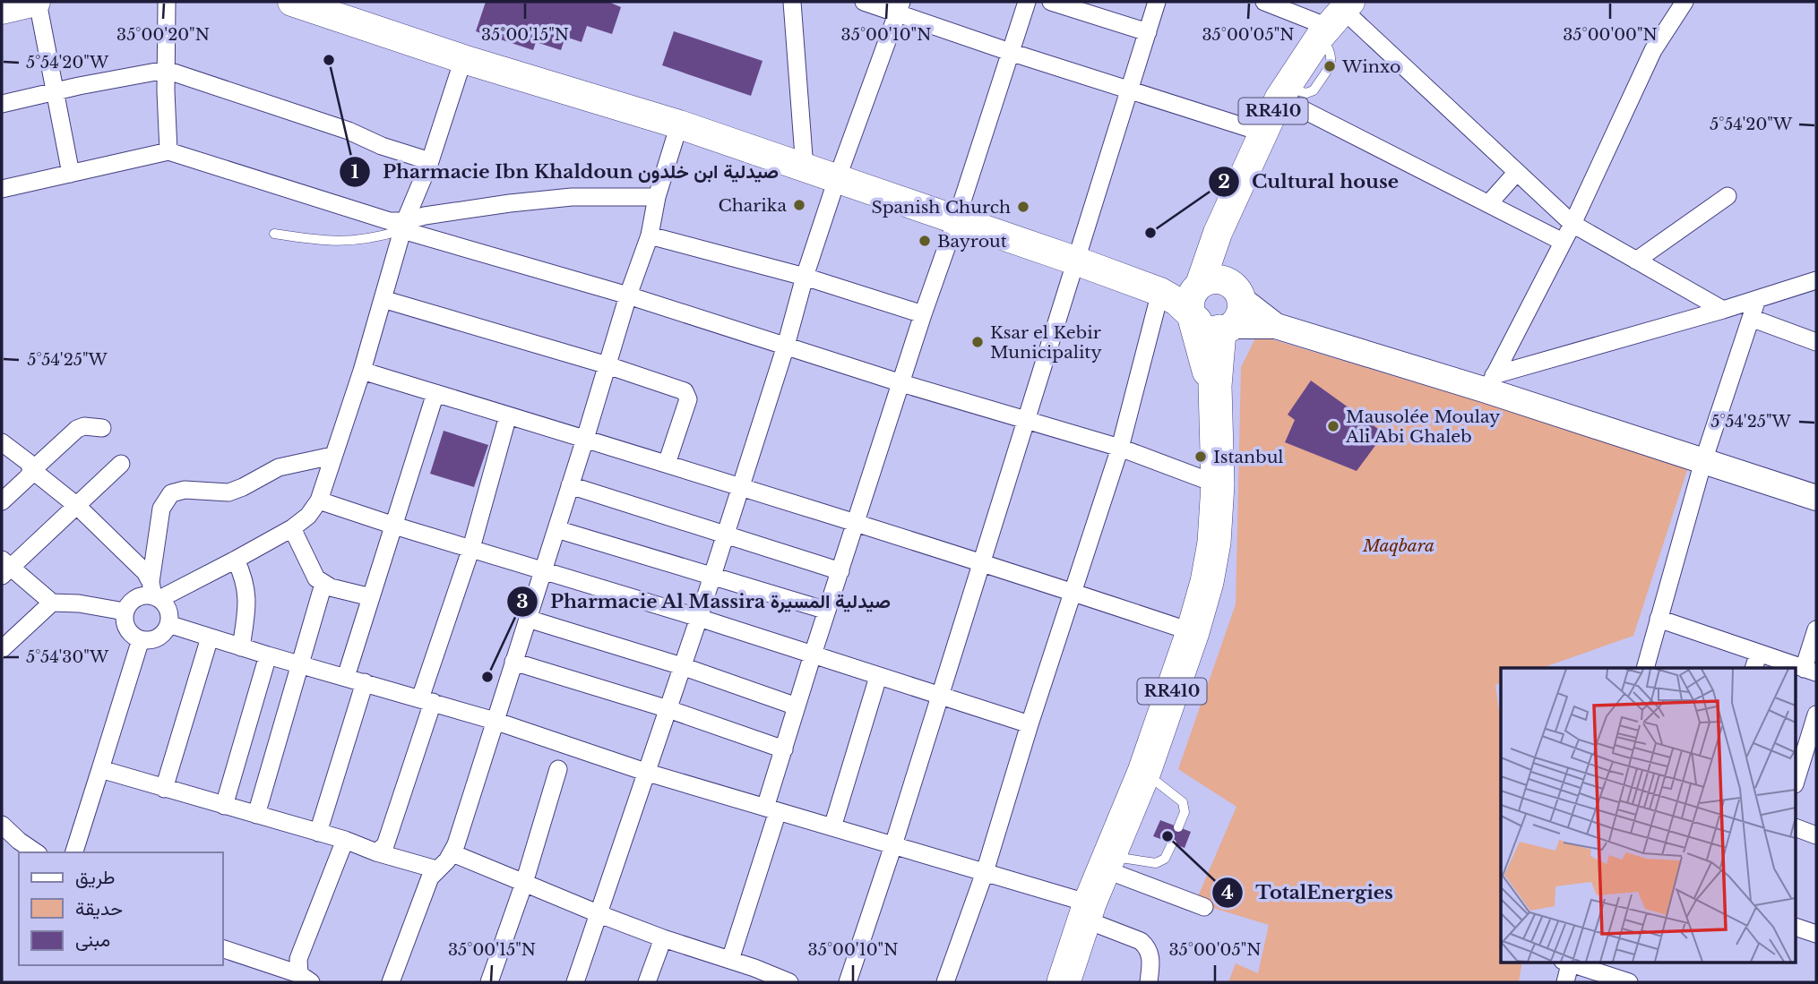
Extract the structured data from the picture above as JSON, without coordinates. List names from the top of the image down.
{
  "streets": {
    "highway": ["RR410"]
  },
  "parks": ["Maqbara"],
  "places": [
    "Pharmacie Ibn Khaldoun صيدلية ابن خلدون",
    "Winxo",
    "Charika",
    "Spanish Church",
    "Cultural house",
    "Bayrout",
    "Ksar el Kebir Municipality",
    "Mausolée Moulay Ali Abi Ghaleb",
    "Istanbul",
    "Pharmacie Al Massira صيدلية المسيرة",
    "TotalEnergies"
  ],
  "legend": ["طريق", "حديقة", "مبنى"],
  "coordinates": [
    "35°00'20\"N",
    "35°00'15\"N",
    "35°00'10\"N",
    "35°00'05\"N",
    "35°00'00\"N",
    "5°54'20\"W",
    "5°54'25\"W",
    "5°54'30\"W"
  ]
}
